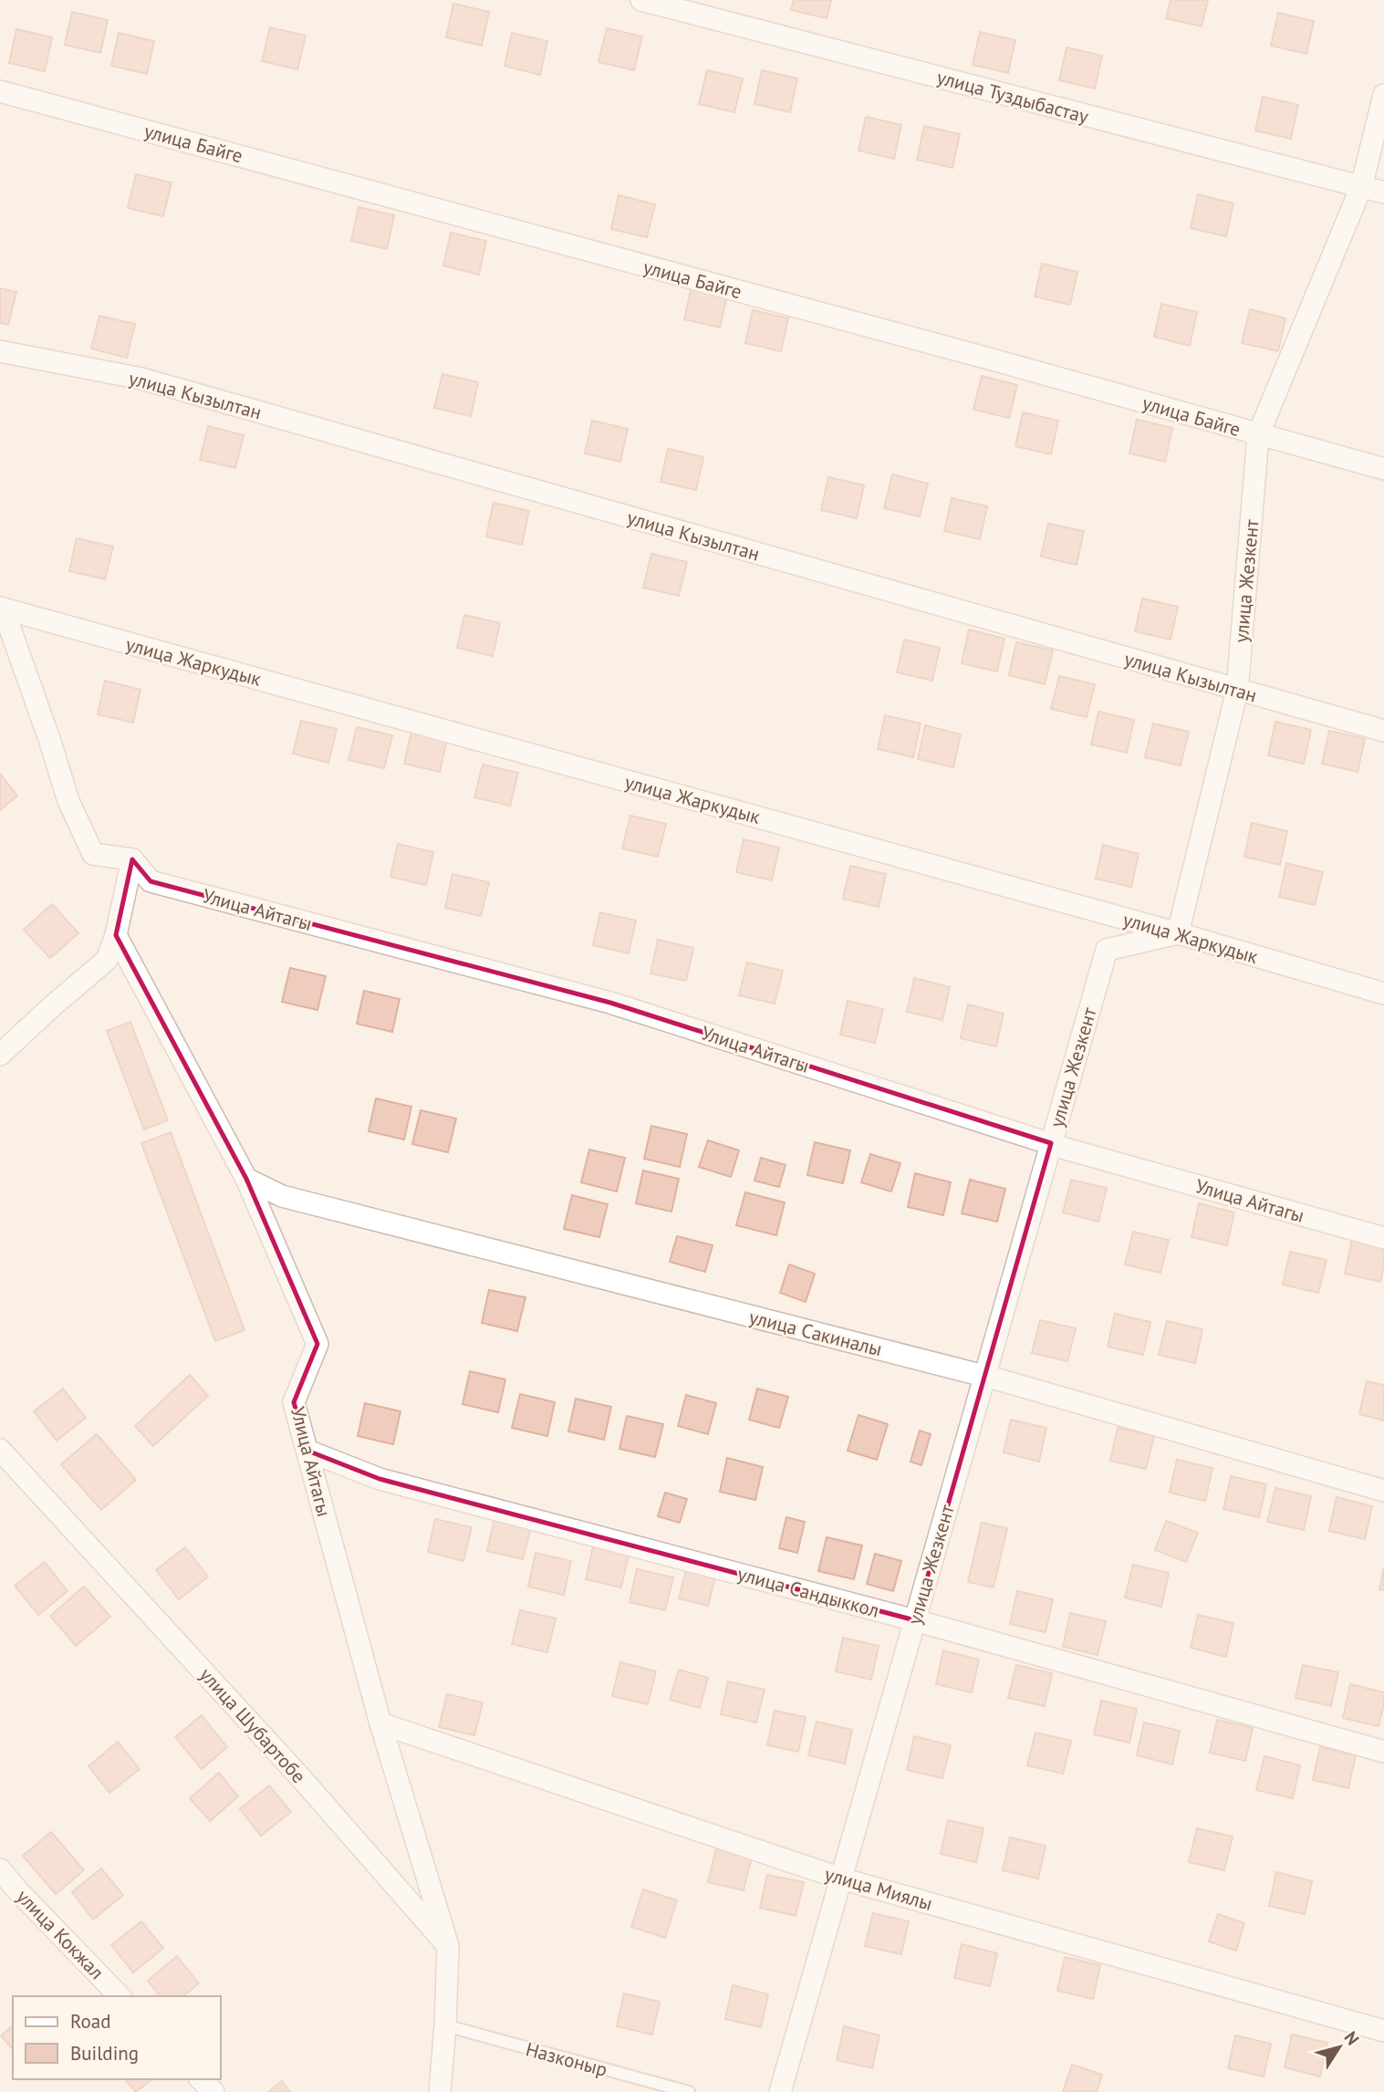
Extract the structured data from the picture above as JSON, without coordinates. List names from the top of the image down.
{
  "streets": {
    "street": [
      "улица Туздыбастау",
      "улица Байге",
      "улица Кызылтан",
      "улица Жезкент",
      "улица Жаркудык",
      "Улица Айтагы",
      "улица Сакиналы",
      "улица Сандыккол",
      "улица Шубартобе",
      "улица Миялы",
      "улица Кокжал"
    ],
    "lane": ["Назконыр"]
  },
  "crossings": [
    ["улица Туздыбастау", "улица Жезкент"],
    ["улица Байге", "улица Жезкент"],
    ["улица Кызылтан", "улица Жезкент"],
    ["улица Жезкент", "улица Жаркудык"],
    ["улица Жезкент", "Улица Айтагы"],
    ["улица Жезкент", "улица Сакиналы"],
    ["улица Жезкент", "улица Сандыккол"],
    ["улица Жезкент", "улица Миялы"],
    ["Улица Айтагы", "улица Сакиналы"],
    ["Улица Айтагы", "улица Сандыккол"],
    ["Улица Айтагы", "улица Шубартобе"],
    ["Улица Айтагы", "улица Миялы"]
  ],
  "legend": ["Road", "Building"],
  "north": "top right"
}
